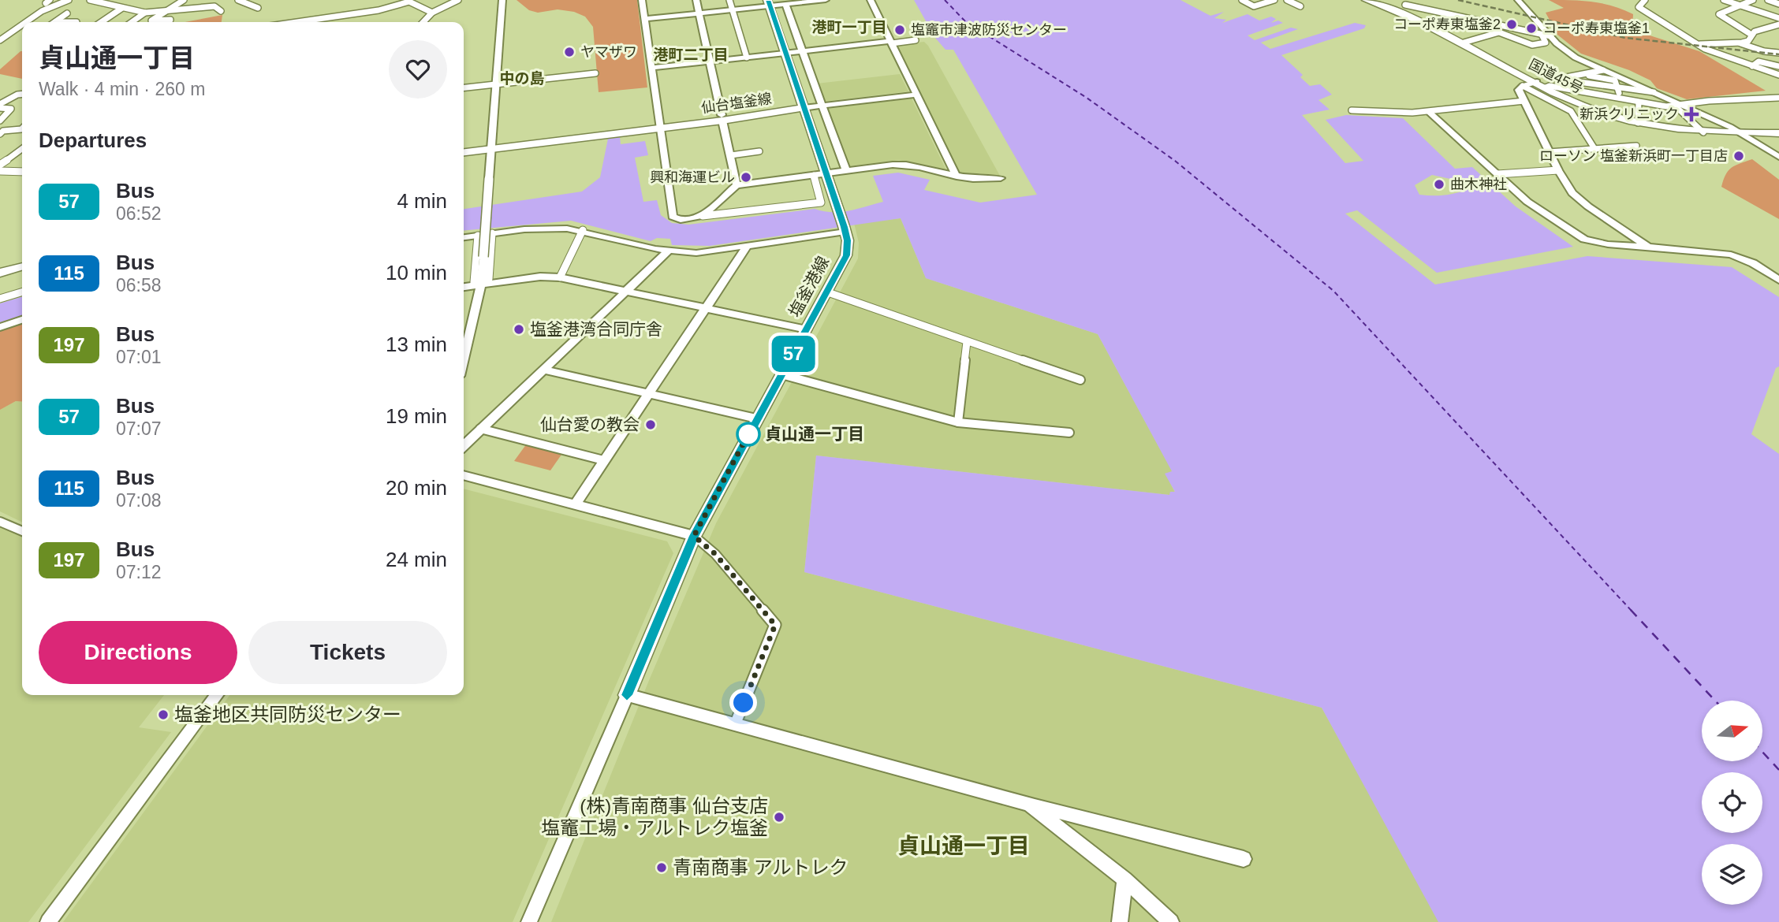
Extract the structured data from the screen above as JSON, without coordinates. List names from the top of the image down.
{
  "streets": {
    "main road": ["国道45号", "仙台塩釜線", "塩釜港線"]
  },
  "crossings": [
    ["仙台塩釜線", "塩釜港線"]
  ],
  "districts": [
    "港町一丁目",
    "港町二丁目",
    "中の島",
    "貞山通一丁目"
  ],
  "places": {
    "other": [
      "コーポ寿東塩釜2",
      "コーポ寿東塩釜1",
      "塩竈市津波防災センター",
      "ヤマザワ",
      "ローソン 塩釜新浜町一丁目店",
      "興和海運ビル",
      "曲木神社",
      "塩釜港湾合同庁舎",
      "仙台愛の教会",
      "貞山通一丁目",
      "塩釜地区共同防災センター",
      "(株)青南商事 仙台支店 塩竈工場・アルトレク塩釜",
      "青南商事 アルトレク"
    ],
    "health": ["新浜クリニック"]
  },
  "lines": ["bus line 57"],
  "north": "right",
  "page": {
    "on_map": "57",
    "heading": [
      ["貞山通一丁目", "Walk · 4 min · 260 m"],
      "Departures"
    ],
    "list": [
      {
        "mark": "57",
        "name": "Bus",
        "note": "06:52",
        "value": "4 min"
      },
      {
        "mark": "115",
        "name": "Bus",
        "note": "06:58",
        "value": "10 min"
      },
      {
        "mark": "197",
        "name": "Bus",
        "note": "07:01",
        "value": "13 min"
      },
      {
        "mark": "57",
        "name": "Bus",
        "note": "07:07",
        "value": "19 min"
      },
      {
        "mark": "115",
        "name": "Bus",
        "note": "07:08",
        "value": "20 min"
      },
      {
        "mark": "197",
        "name": "Bus",
        "note": "07:12",
        "value": "24 min"
      }
    ],
    "buttons": ["Directions", "Tickets"]
  }
}
